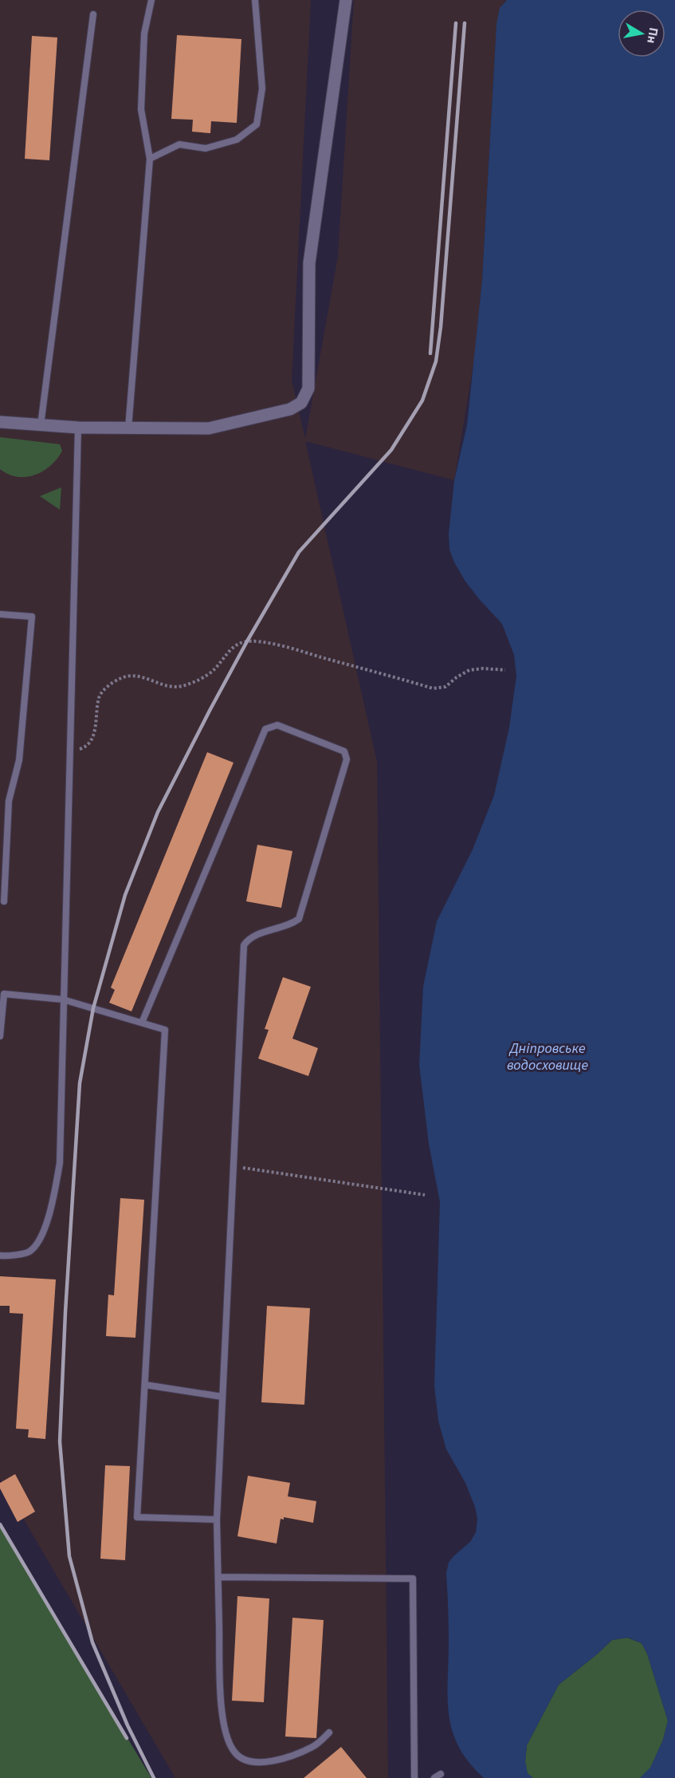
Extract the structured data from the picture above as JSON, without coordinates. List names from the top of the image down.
{
  "water": ["Дніпровське водосховище"],
  "north": "right"
}
